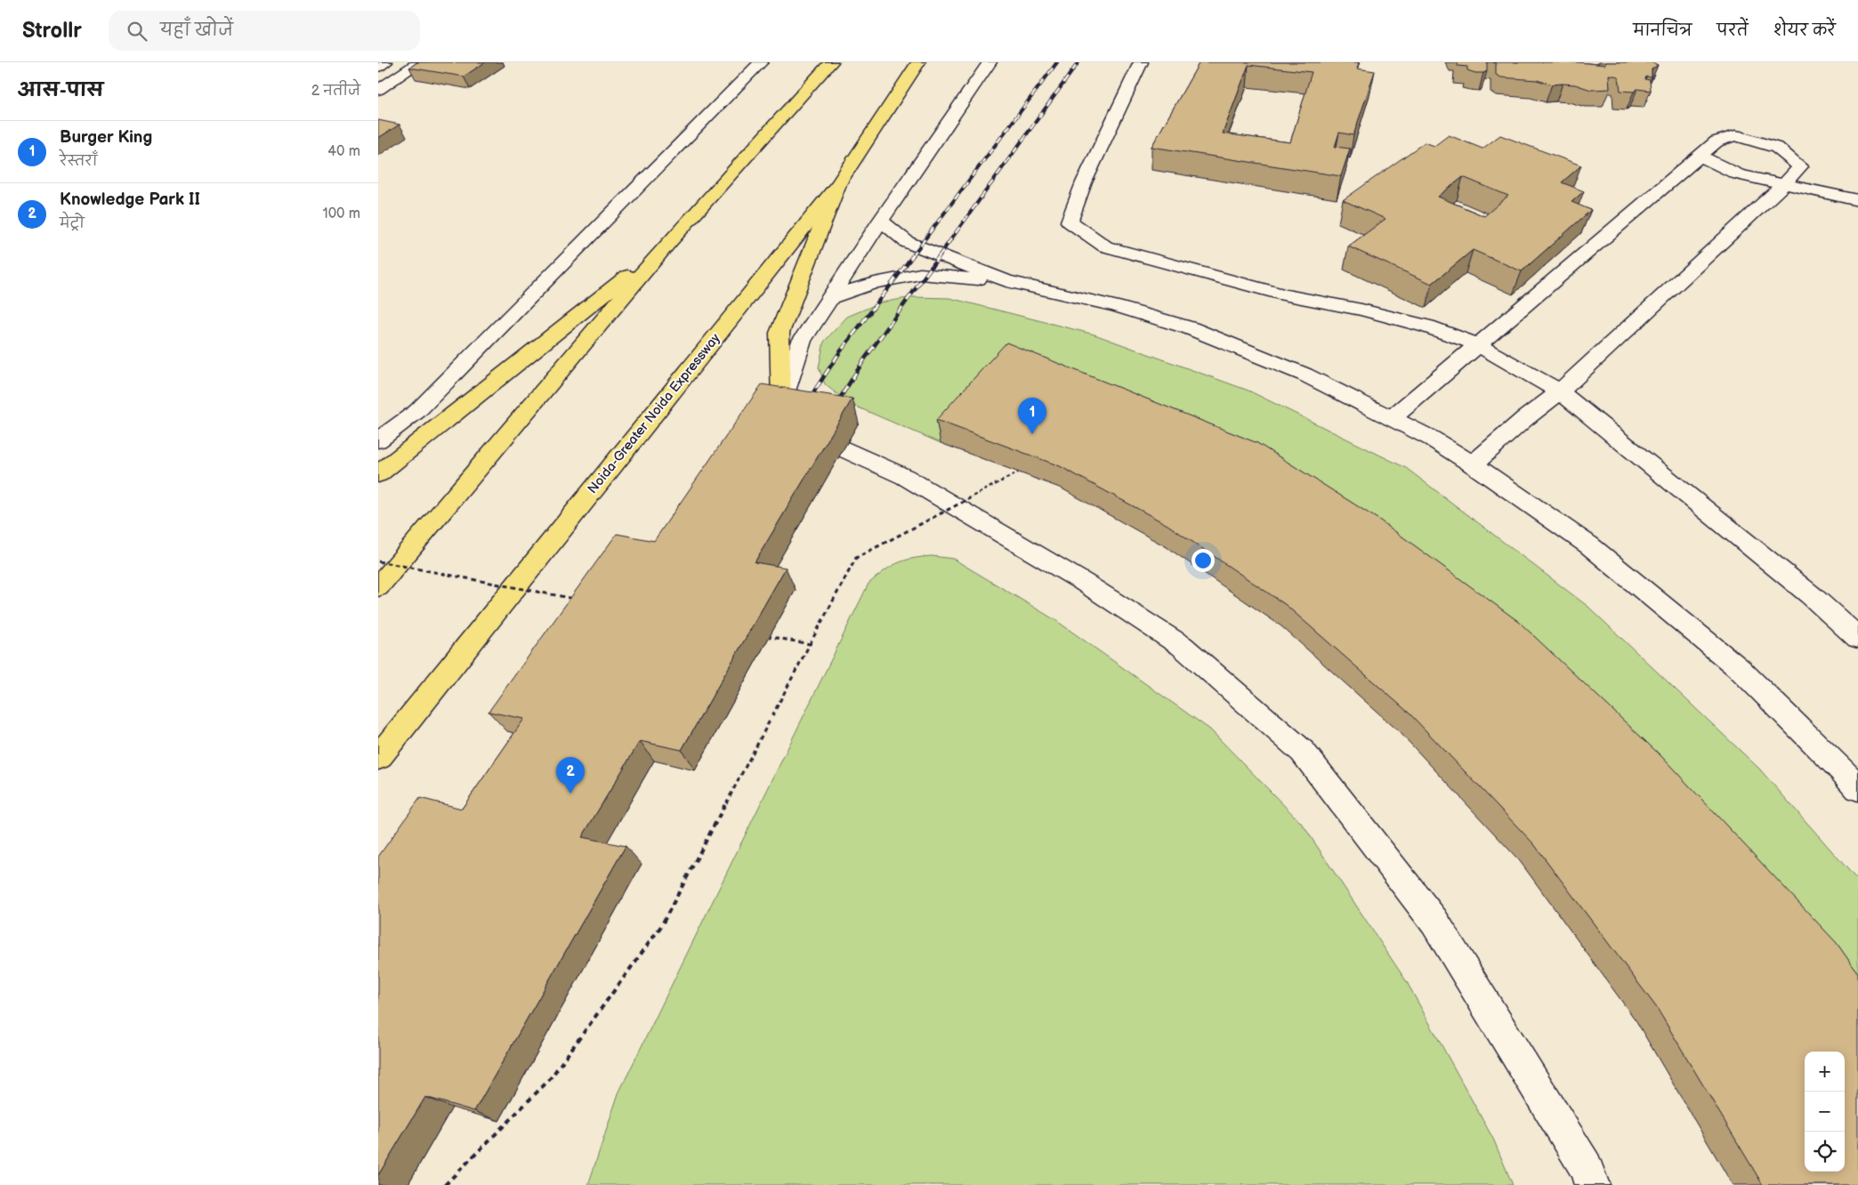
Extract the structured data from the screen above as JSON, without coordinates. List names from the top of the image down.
{
  "streets": {
    "highway": ["Noida-Greater Noida Expressway"]
  },
  "page": {
    "header": "Strollr",
    "search": "यहाँ खोजें",
    "nav": ["मानचित्र", "परतें", "शेयर करें"],
    "heading": ["आस-पास", "2 नतीजे"],
    "list": [
      {
        "mark": "1",
        "name": "Burger King",
        "note": "रेस्तराँ",
        "value": "40 m"
      },
      {
        "mark": "2",
        "name": "Knowledge Park II",
        "note": "मेट्रो",
        "value": "100 m"
      }
    ],
    "pins": ["1", "2"],
    "map_buttons": ["+", "−"]
  }
}
